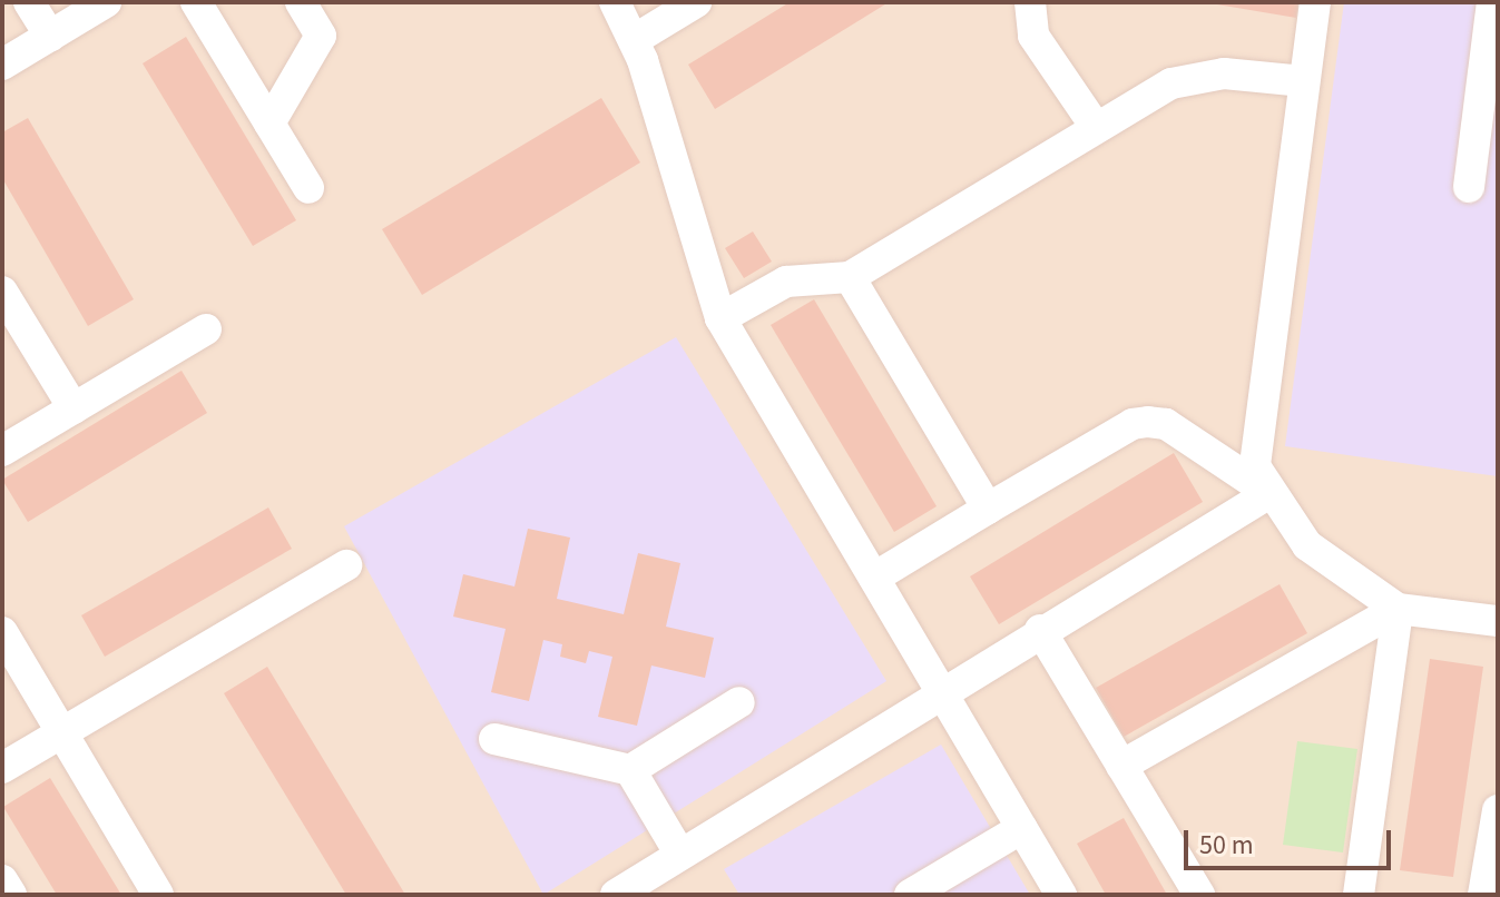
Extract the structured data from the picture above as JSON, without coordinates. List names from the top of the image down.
{
  "scale_bar": "50 m"
}
